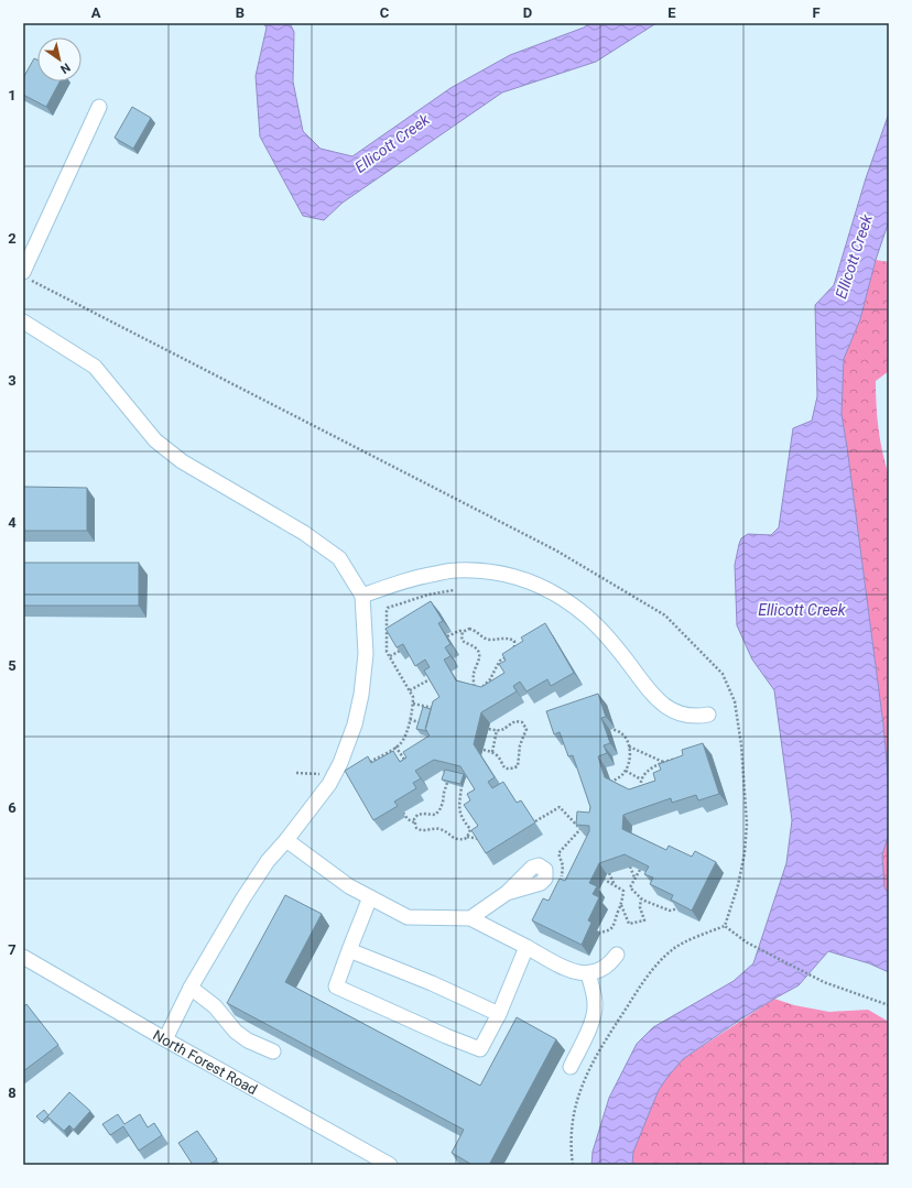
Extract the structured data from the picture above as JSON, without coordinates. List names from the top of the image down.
{
  "streets": {
    "street": ["North Forest Road"]
  },
  "water": ["Ellicott Creek"],
  "north": "bottom right",
  "grid": {
    "columns": [
      "A",
      "B",
      "C",
      "D",
      "E",
      "F"
    ],
    "rows": [
      "1",
      "2",
      "3",
      "4",
      "5",
      "6",
      "7",
      "8"
    ]
  }
}
